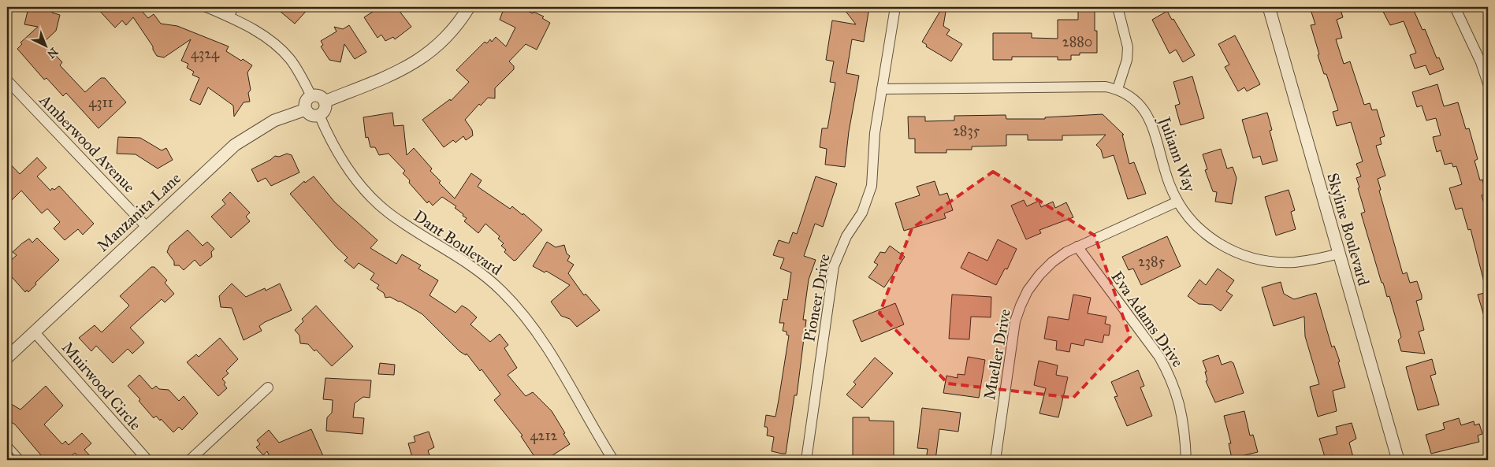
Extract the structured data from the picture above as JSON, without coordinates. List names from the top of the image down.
{
  "streets": {
    "street": [
      "Amberwood Avenue",
      "Juliann Way",
      "Manzanita Lane",
      "Skyline Boulevard",
      "Dant Boulevard",
      "Pioneer Drive",
      "Eva Adams Drive",
      "Mueller Drive",
      "Muirwood Circle"
    ]
  },
  "crossings": [
    ["Amberwood Avenue", "Manzanita Lane"],
    ["Juliann Way", "Skyline Boulevard"],
    ["Juliann Way", "Pioneer Drive"],
    ["Juliann Way", "Mueller Drive"],
    ["Manzanita Lane", "Dant Boulevard"],
    ["Manzanita Lane", "Muirwood Circle"],
    ["Eva Adams Drive", "Mueller Drive"]
  ],
  "house_numbers": [
    "2880",
    "4324",
    "4311",
    "2835",
    "2385",
    "4212"
  ],
  "north": "bottom right"
}
